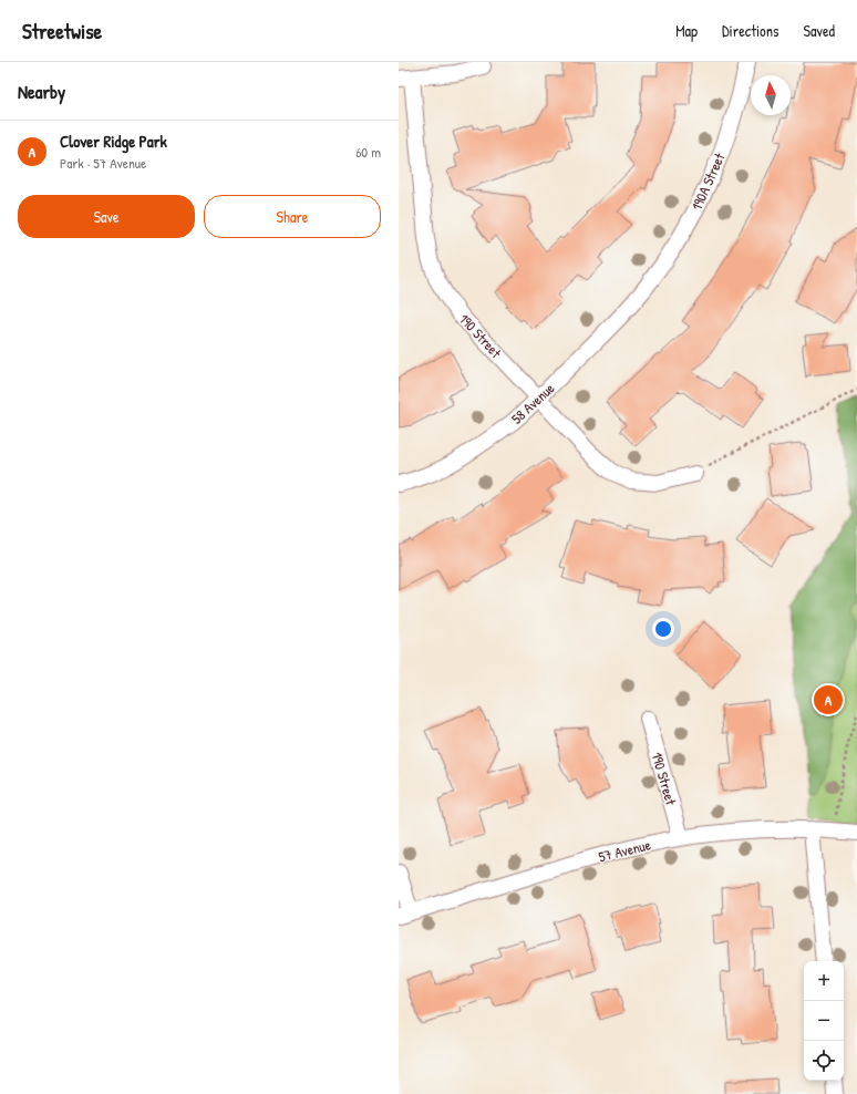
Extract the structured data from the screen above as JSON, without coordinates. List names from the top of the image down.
{
  "streets": {
    "street": [
      "190A Street",
      "190 Street",
      "58 Avenue",
      "57 Avenue"
    ]
  },
  "crossings": [
    ["190A Street", "58 Avenue"],
    ["190 Street", "58 Avenue"],
    ["190 Street", "57 Avenue"]
  ],
  "north": "top",
  "page": {
    "header": "Streetwise",
    "nav": ["Map", "Directions", "Saved"],
    "heading": "Nearby",
    "list": [
      {
        "mark": "A",
        "name": "Clover Ridge Park",
        "note": "Park · 57 Avenue",
        "value": "60 m"
      }
    ],
    "buttons": ["Save", "Share"],
    "pins": "A",
    "map_buttons": ["+", "−"]
  }
}
